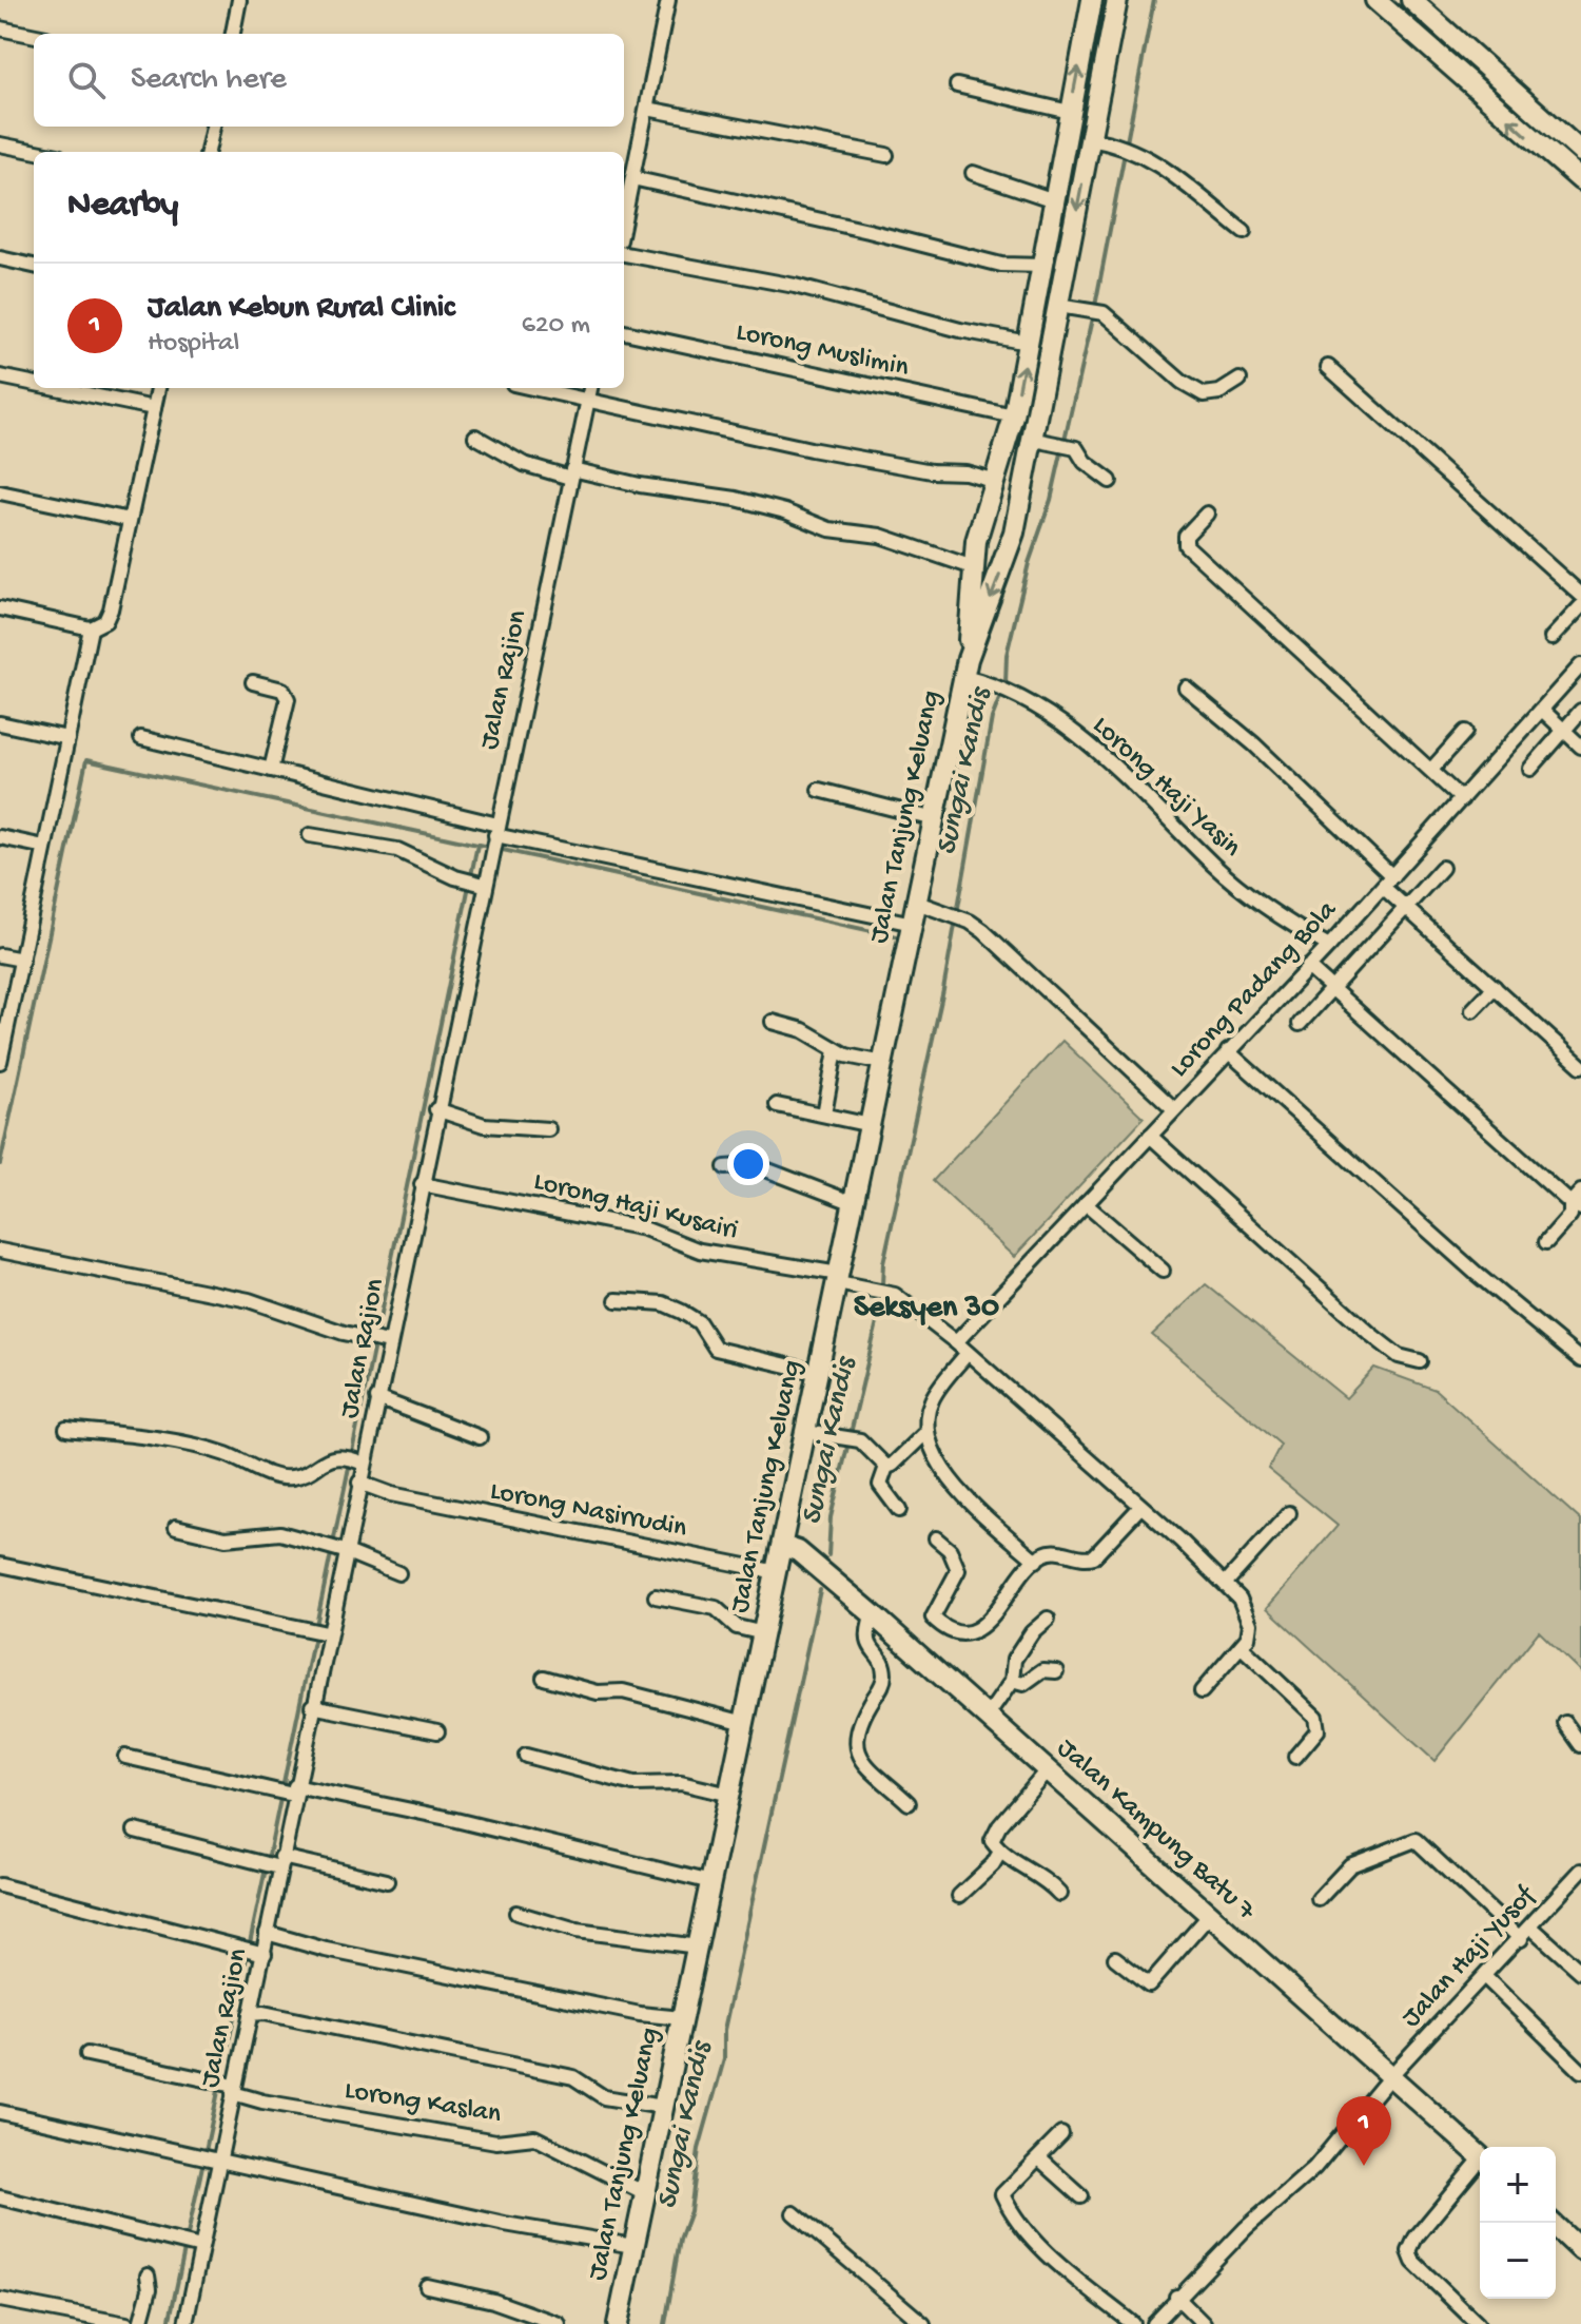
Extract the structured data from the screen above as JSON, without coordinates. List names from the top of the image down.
{
  "streets": {
    "main road": ["Jalan Tanjung Keluang", "Jalan Kampung Batu 7"],
    "street": [
      "Lorong Muslimin",
      "Jalan Rajion",
      "Lorong Haji Yasin",
      "Lorong Padang Bola",
      "Lorong Haji Kusairi",
      "Lorong Nasirrudin",
      "Jalan Haji Yusof",
      "Lorong Kaslan"
    ]
  },
  "crossings": [
    ["Lorong Muslimin", "Jalan Tanjung Keluang"],
    ["Jalan Rajion", "Lorong Haji Kusairi"],
    ["Jalan Rajion", "Lorong Nasirrudin"],
    ["Jalan Rajion", "Lorong Kaslan"],
    ["Lorong Haji Yasin", "Jalan Tanjung Keluang"],
    ["Lorong Haji Yasin", "Lorong Padang Bola"],
    ["Jalan Tanjung Keluang", "Lorong Haji Kusairi"],
    ["Jalan Tanjung Keluang", "Lorong Nasirrudin"],
    ["Jalan Tanjung Keluang", "Jalan Kampung Batu 7"],
    ["Jalan Tanjung Keluang", "Lorong Kaslan"],
    ["Lorong Padang Bola", "Lorong Haji Kusairi"],
    ["Jalan Kampung Batu 7", "Jalan Haji Yusof"]
  ],
  "districts": ["Seksyen 30"],
  "water": ["Sungai Kandis"],
  "page": {
    "search": "Search here",
    "heading": "Nearby",
    "list": [
      {
        "mark": "1",
        "name": "Jalan Kebun Rural Clinic",
        "note": "Hospital",
        "value": "620 m"
      }
    ],
    "pins": "1",
    "map_buttons": ["+", "−"]
  }
}
